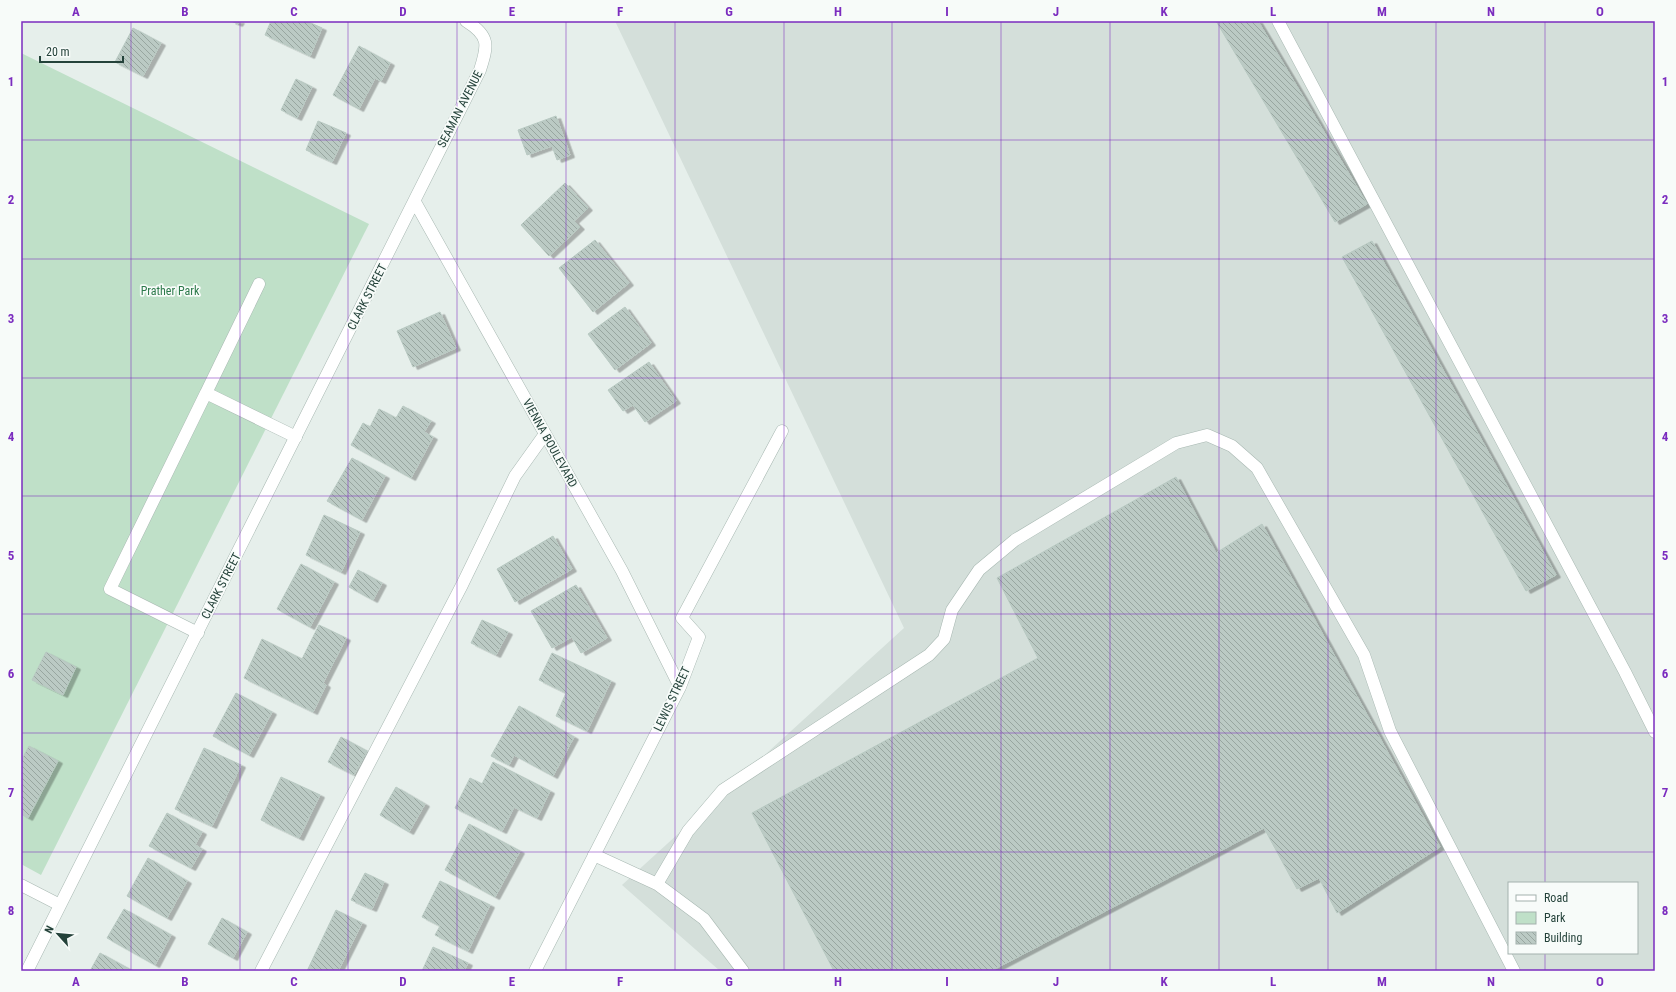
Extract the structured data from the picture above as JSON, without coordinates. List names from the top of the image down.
{
  "streets": {
    "street": [
      "SEAMAN AVENUE",
      "CLARK STREET",
      "VIENNA BOULEVARD",
      "LEWIS STREET"
    ]
  },
  "crossings": [
    ["SEAMAN AVENUE", "CLARK STREET"],
    ["SEAMAN AVENUE", "VIENNA BOULEVARD"],
    ["CLARK STREET", "VIENNA BOULEVARD"],
    ["VIENNA BOULEVARD", "LEWIS STREET"]
  ],
  "parks": ["Prather Park"],
  "legend": ["Road", "Park", "Building"],
  "scale_bar": "20 m",
  "north": "top left",
  "grid": {
    "columns": [
      "A",
      "B",
      "C",
      "D",
      "E",
      "F",
      "G",
      "H",
      "I",
      "J",
      "K",
      "L",
      "M",
      "N",
      "O"
    ],
    "rows": [
      "1",
      "2",
      "3",
      "4",
      "5",
      "6",
      "7",
      "8"
    ]
  }
}
